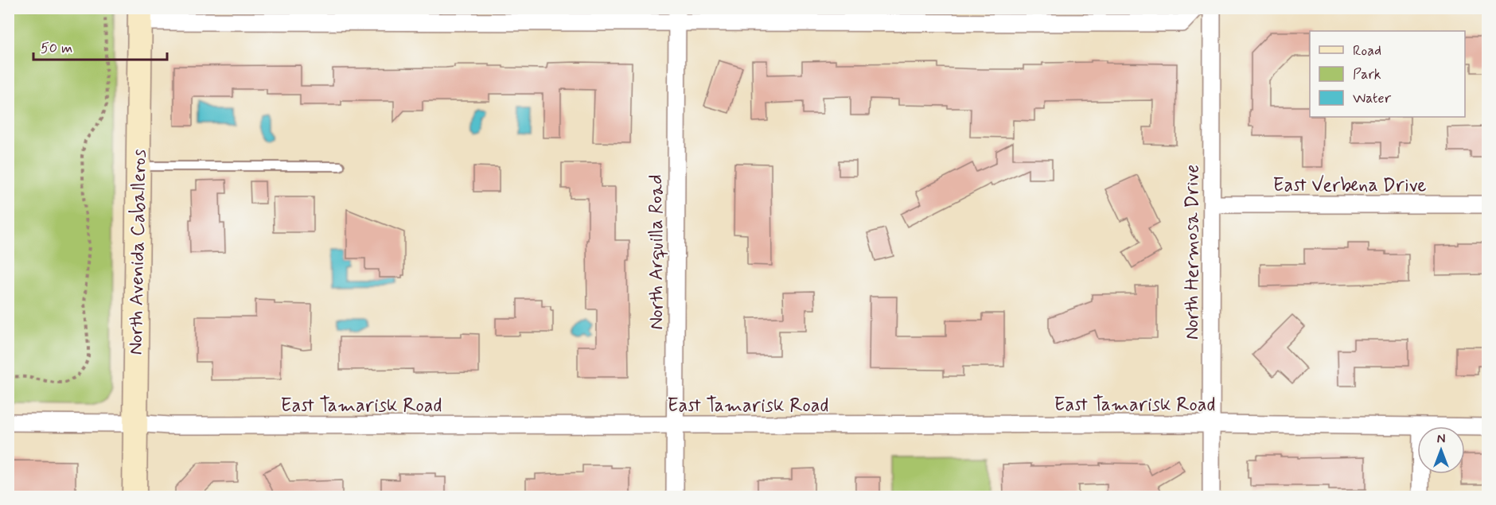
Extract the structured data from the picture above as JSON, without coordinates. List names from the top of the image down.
{
  "streets": {
    "street": [
      "East Verbena Drive",
      "North Avenida Caballeros",
      "North Arquilla Road",
      "North Hermosa Drive",
      "East Tamarisk Road"
    ]
  },
  "crossings": [
    ["East Verbena Drive", "North Hermosa Drive"],
    ["North Avenida Caballeros", "East Tamarisk Road"],
    ["North Arquilla Road", "East Tamarisk Road"],
    ["North Hermosa Drive", "East Tamarisk Road"]
  ],
  "legend": ["Road", "Park", "Water"],
  "scale_bar": "50 m",
  "north": "top"
}
